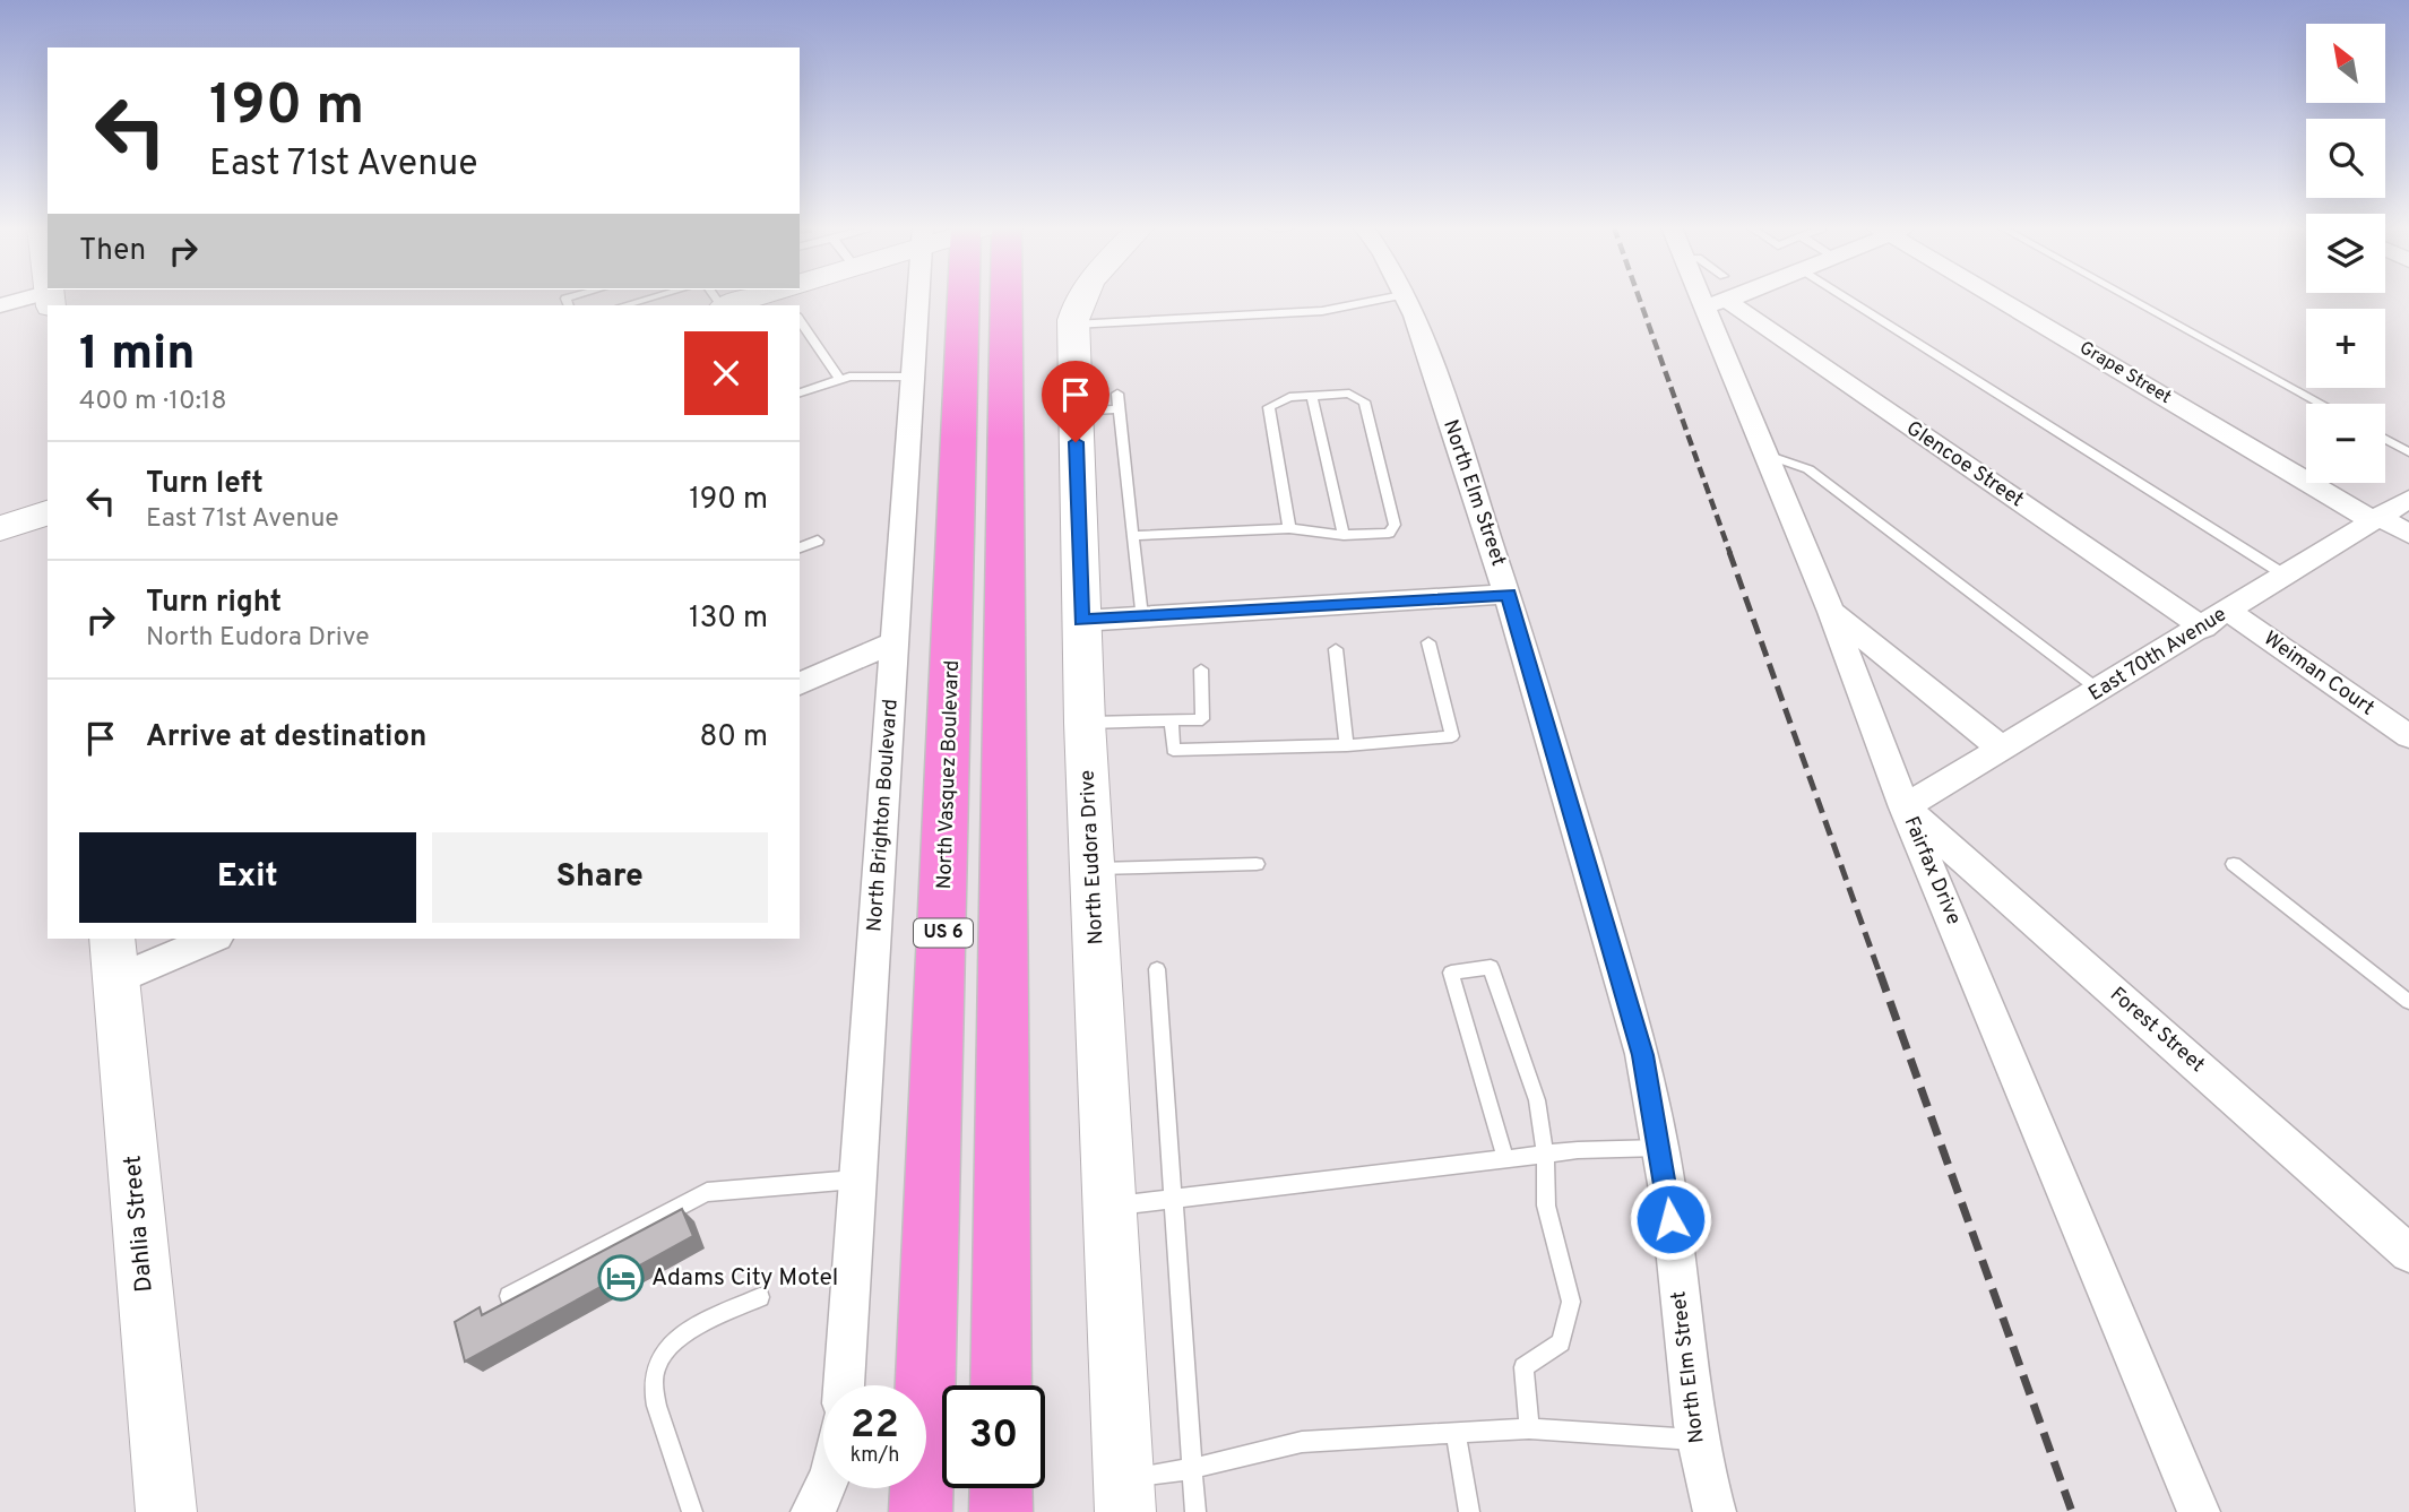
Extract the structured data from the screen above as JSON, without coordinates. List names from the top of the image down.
{
  "streets": {
    "highway": ["North Vasquez Boulevard", "US 6"],
    "street": [
      "Grape Street",
      "Glencoe Street",
      "North Elm Street",
      "East 70th Avenue",
      "Weiman Court",
      "North Brighton Boulevard",
      "North Eudora Drive",
      "Fairfax Drive",
      "Forest Street",
      "Dahlia Street"
    ]
  },
  "crossings": [
    ["Grape Street", "East 70th Avenue"],
    ["Glencoe Street", "East 70th Avenue"],
    ["Glencoe Street", "Fairfax Drive"],
    ["East 70th Avenue", "Weiman Court"],
    ["East 70th Avenue", "Fairfax Drive"],
    ["East 70th Avenue", "Forest Street"],
    ["Fairfax Drive", "Forest Street"]
  ],
  "places": {
    "hotel": ["Adams City Motel"]
  },
  "north": "top left",
  "page": {
    "map_buttons": ["+", "−"],
    "turn": ["190 m", "East 71st Avenue"],
    "then": "Then",
    "heading": ["1 min", "400 m · 10:18"],
    "list": [
      {
        "name": "Turn left",
        "note": "East 71st Avenue",
        "value": "190 m"
      },
      {
        "name": "Turn right",
        "note": "North Eudora Drive",
        "value": "130 m"
      },
      {
        "name": "Arrive at destination",
        "value": "80 m"
      }
    ],
    "buttons": ["Exit", "Share"],
    "speed": "22 km/h",
    "limit": "30"
  }
}
